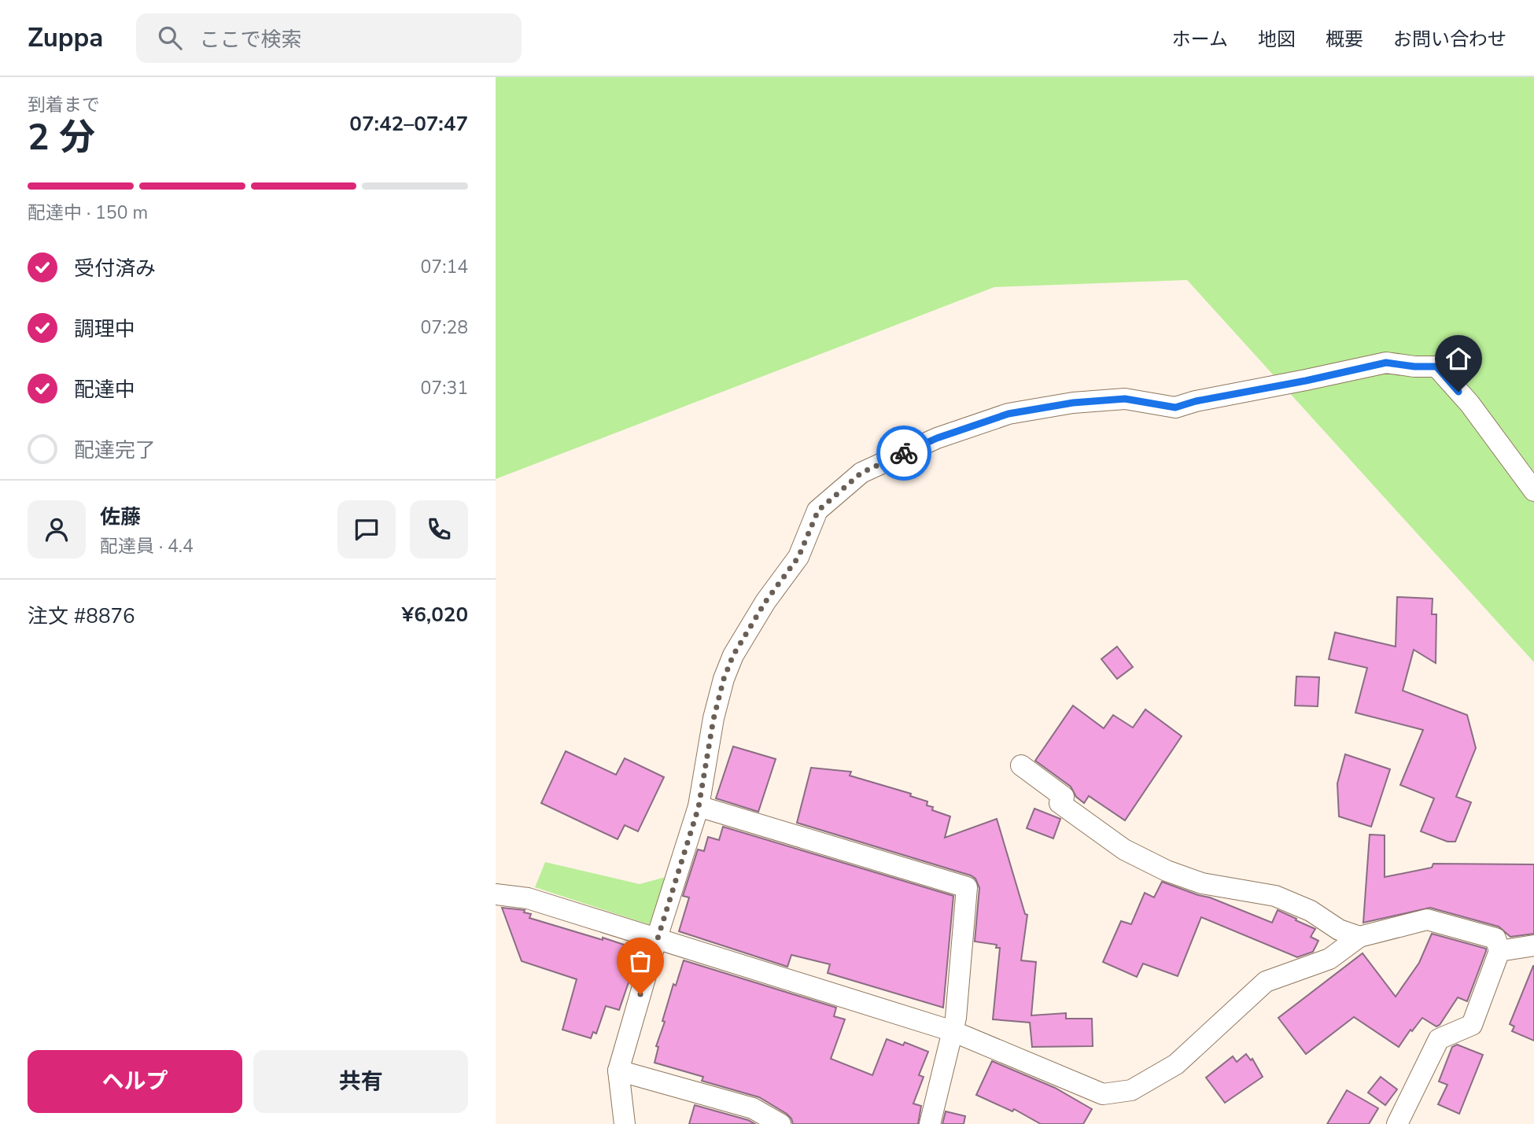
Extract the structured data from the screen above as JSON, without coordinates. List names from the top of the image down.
{
  "page": {
    "header": "Zuppa",
    "search": "ここで検索",
    "nav": [
      "ホーム",
      "地図",
      "概要",
      "お問い合わせ"
    ],
    "heading": ["2 分", "到着まで", "07:42–07:47"],
    "panel": [
      "佐藤",
      "配達員 · 4.4",
      "注文 #8876",
      "¥6,020"
    ],
    "bar": "配達中 · 150 m",
    "list": [
      ["受付済み", "07:14"],
      ["調理中", "07:28"],
      ["配達中", "07:31"],
      "配達完了"
    ],
    "buttons": ["ヘルプ", "共有"]
  }
}
